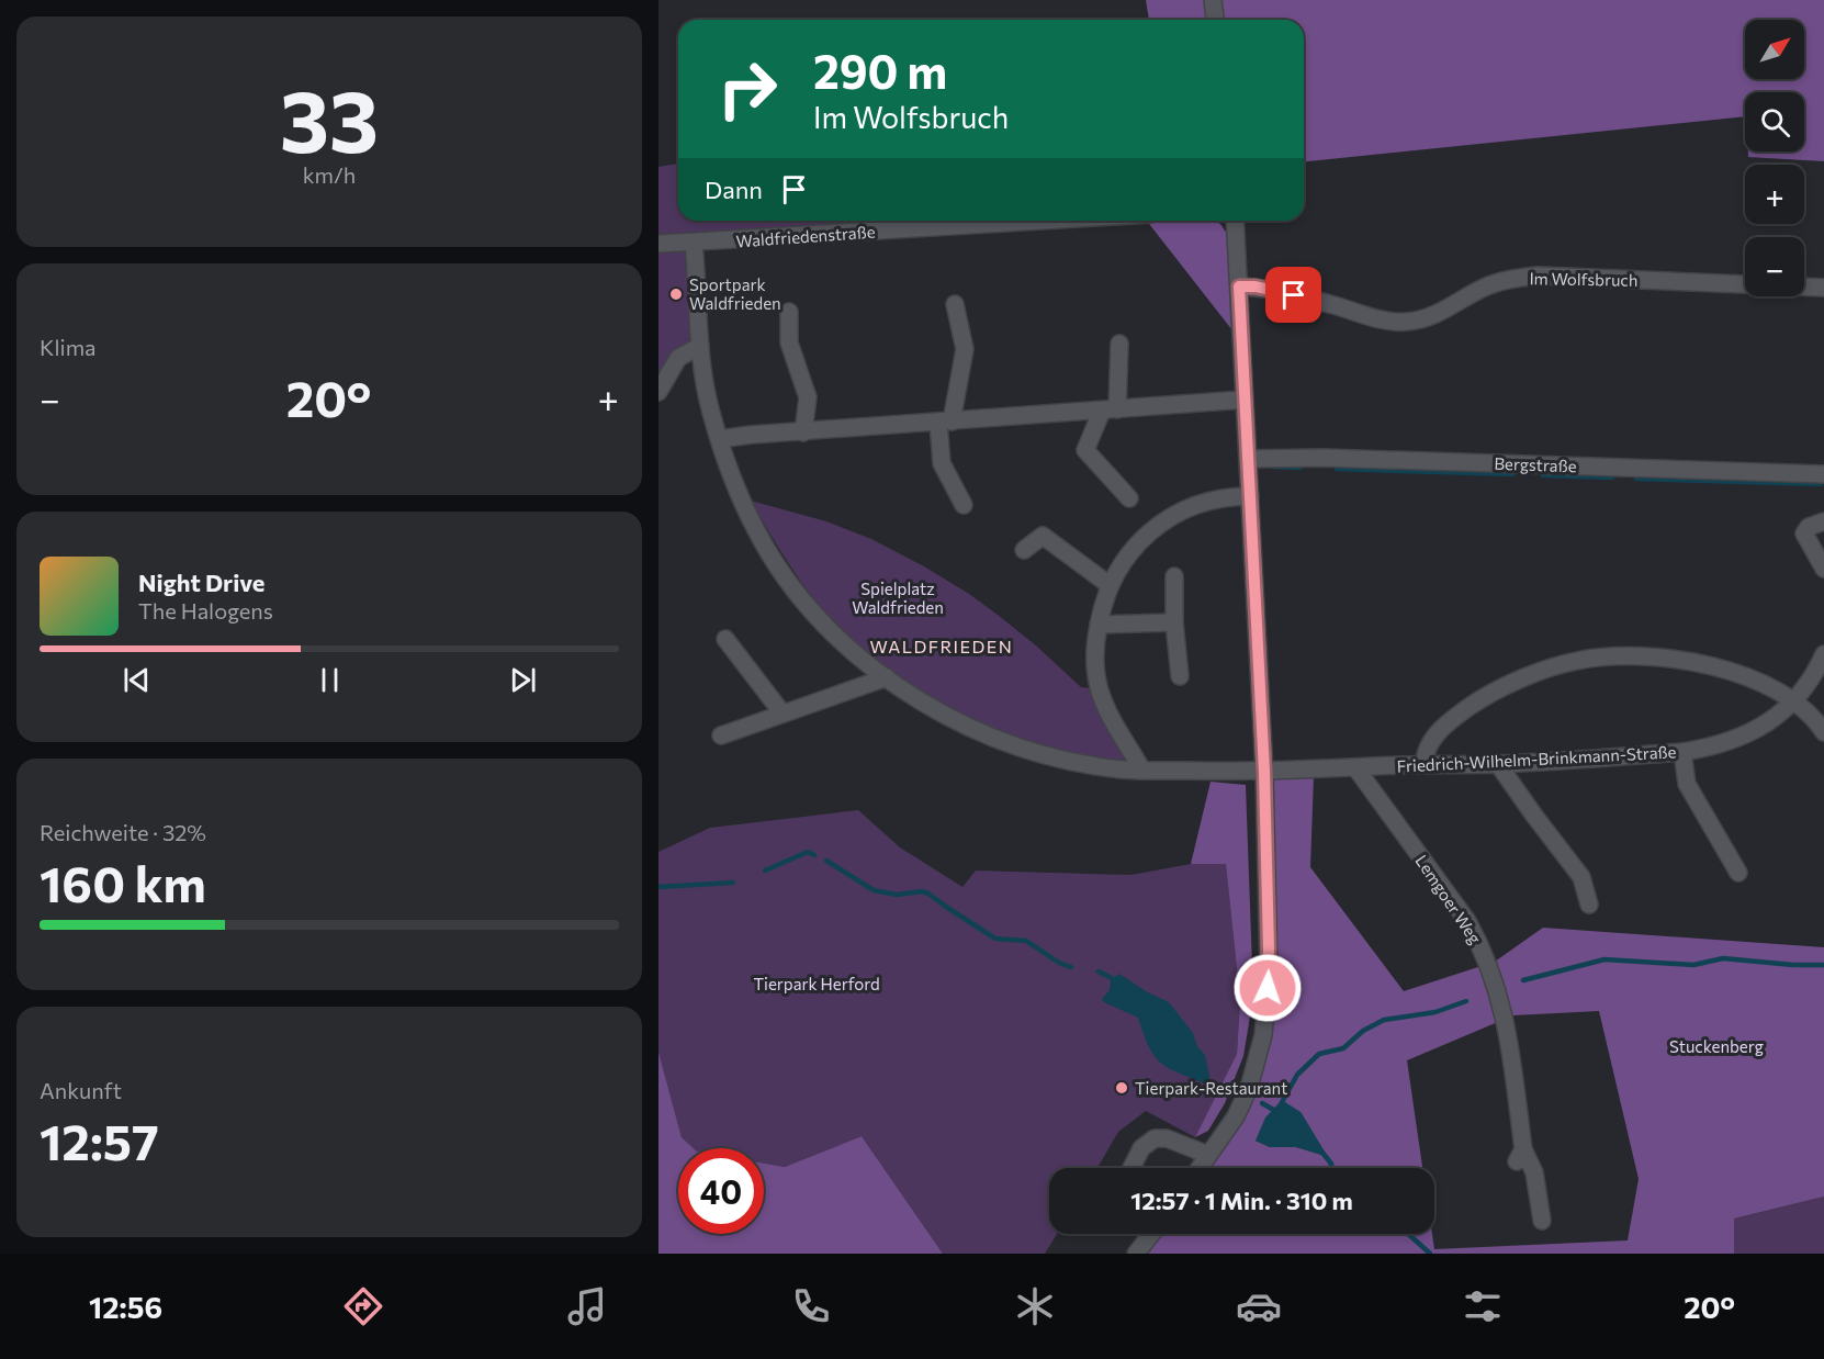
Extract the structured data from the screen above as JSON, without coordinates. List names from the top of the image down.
{
  "streets": {
    "street": [
      "Waldfriedenstraße",
      "Im Wolfsbruch",
      "Bergstraße",
      "Friedrich-Wilhelm-Brinkmann-Straße",
      "Lemgoer Weg"
    ]
  },
  "crossings": [
    ["Waldfriedenstraße", "Friedrich-Wilhelm-Brinkmann-Straße"],
    ["Friedrich-Wilhelm-Brinkmann-Straße", "Lemgoer Weg"]
  ],
  "districts": ["WALDFRIEDEN"],
  "parks": ["Spielplatz Waldfrieden", "Tierpark Herford", "Stuckenberg"],
  "places": ["Sportpark Waldfrieden", "Tierpark-Restaurant"],
  "north": "top right",
  "page": {
    "tile": [
      ["33", "km/h"],
      "Klima",
      ["Reichweite · 32%", "160 km"],
      ["Ankunft", "12:57"]
    ],
    "map_buttons": ["+", "−"],
    "turn": ["290 m", "Im Wolfsbruch"],
    "then": "Dann",
    "heat": ["−", "20°", "+"],
    "song": ["Night Drive", "The Halogens"],
    "limit": "40",
    "trip": "12:57 · 1 Min. · 310 m",
    "tabs": ["12:56", "20°"]
  }
}
